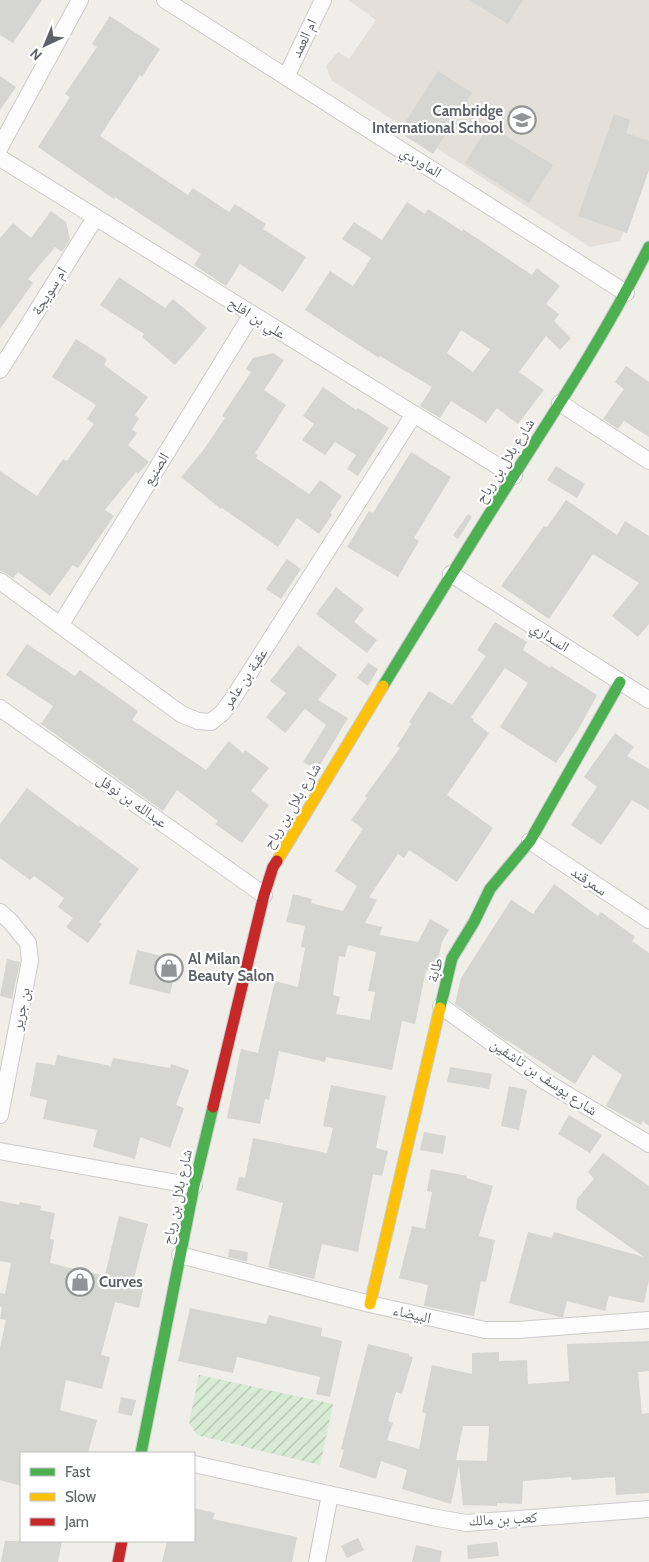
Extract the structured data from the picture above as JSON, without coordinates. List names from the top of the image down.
{
  "streets": {
    "street": [
      "ام العمد",
      "الماوردي",
      "ام سويجة",
      "علي بن افلح",
      "شارع بلال بن رباح",
      "الصنيع",
      "السداري",
      "عقبة بن عامر",
      "عبدالله بن نوفل",
      "سمرقند",
      "طابة",
      "بن جرير",
      "شارع يوسف بن تاشفين",
      "البيضاء",
      "كعب بن مالك"
    ]
  },
  "crossings": [
    ["ام العمد", "الماوردي"],
    ["الماوردي", "شارع بلال بن رباح"],
    ["ام سويجة", "علي بن افلح"],
    ["علي بن افلح", "شارع بلال بن رباح"],
    ["علي بن افلح", "الصنيع"],
    ["علي بن افلح", "عقبة بن عامر"],
    ["شارع بلال بن رباح", "السداري"],
    ["شارع بلال بن رباح", "عبدالله بن نوفل"],
    ["شارع بلال بن رباح", "البيضاء"],
    ["الصنيع", "عقبة بن عامر"],
    ["السداري", "طابة"],
    ["سمرقند", "طابة"],
    ["طابة", "شارع يوسف بن تاشفين"],
    ["طابة", "البيضاء"]
  ],
  "places": {
    "school or university": ["Cambridge International School"],
    "shop": ["Al Milan Beauty Salon", "Curves"]
  },
  "legend": ["Fast", "Slow", "Jam"],
  "north": "bottom left"
}
